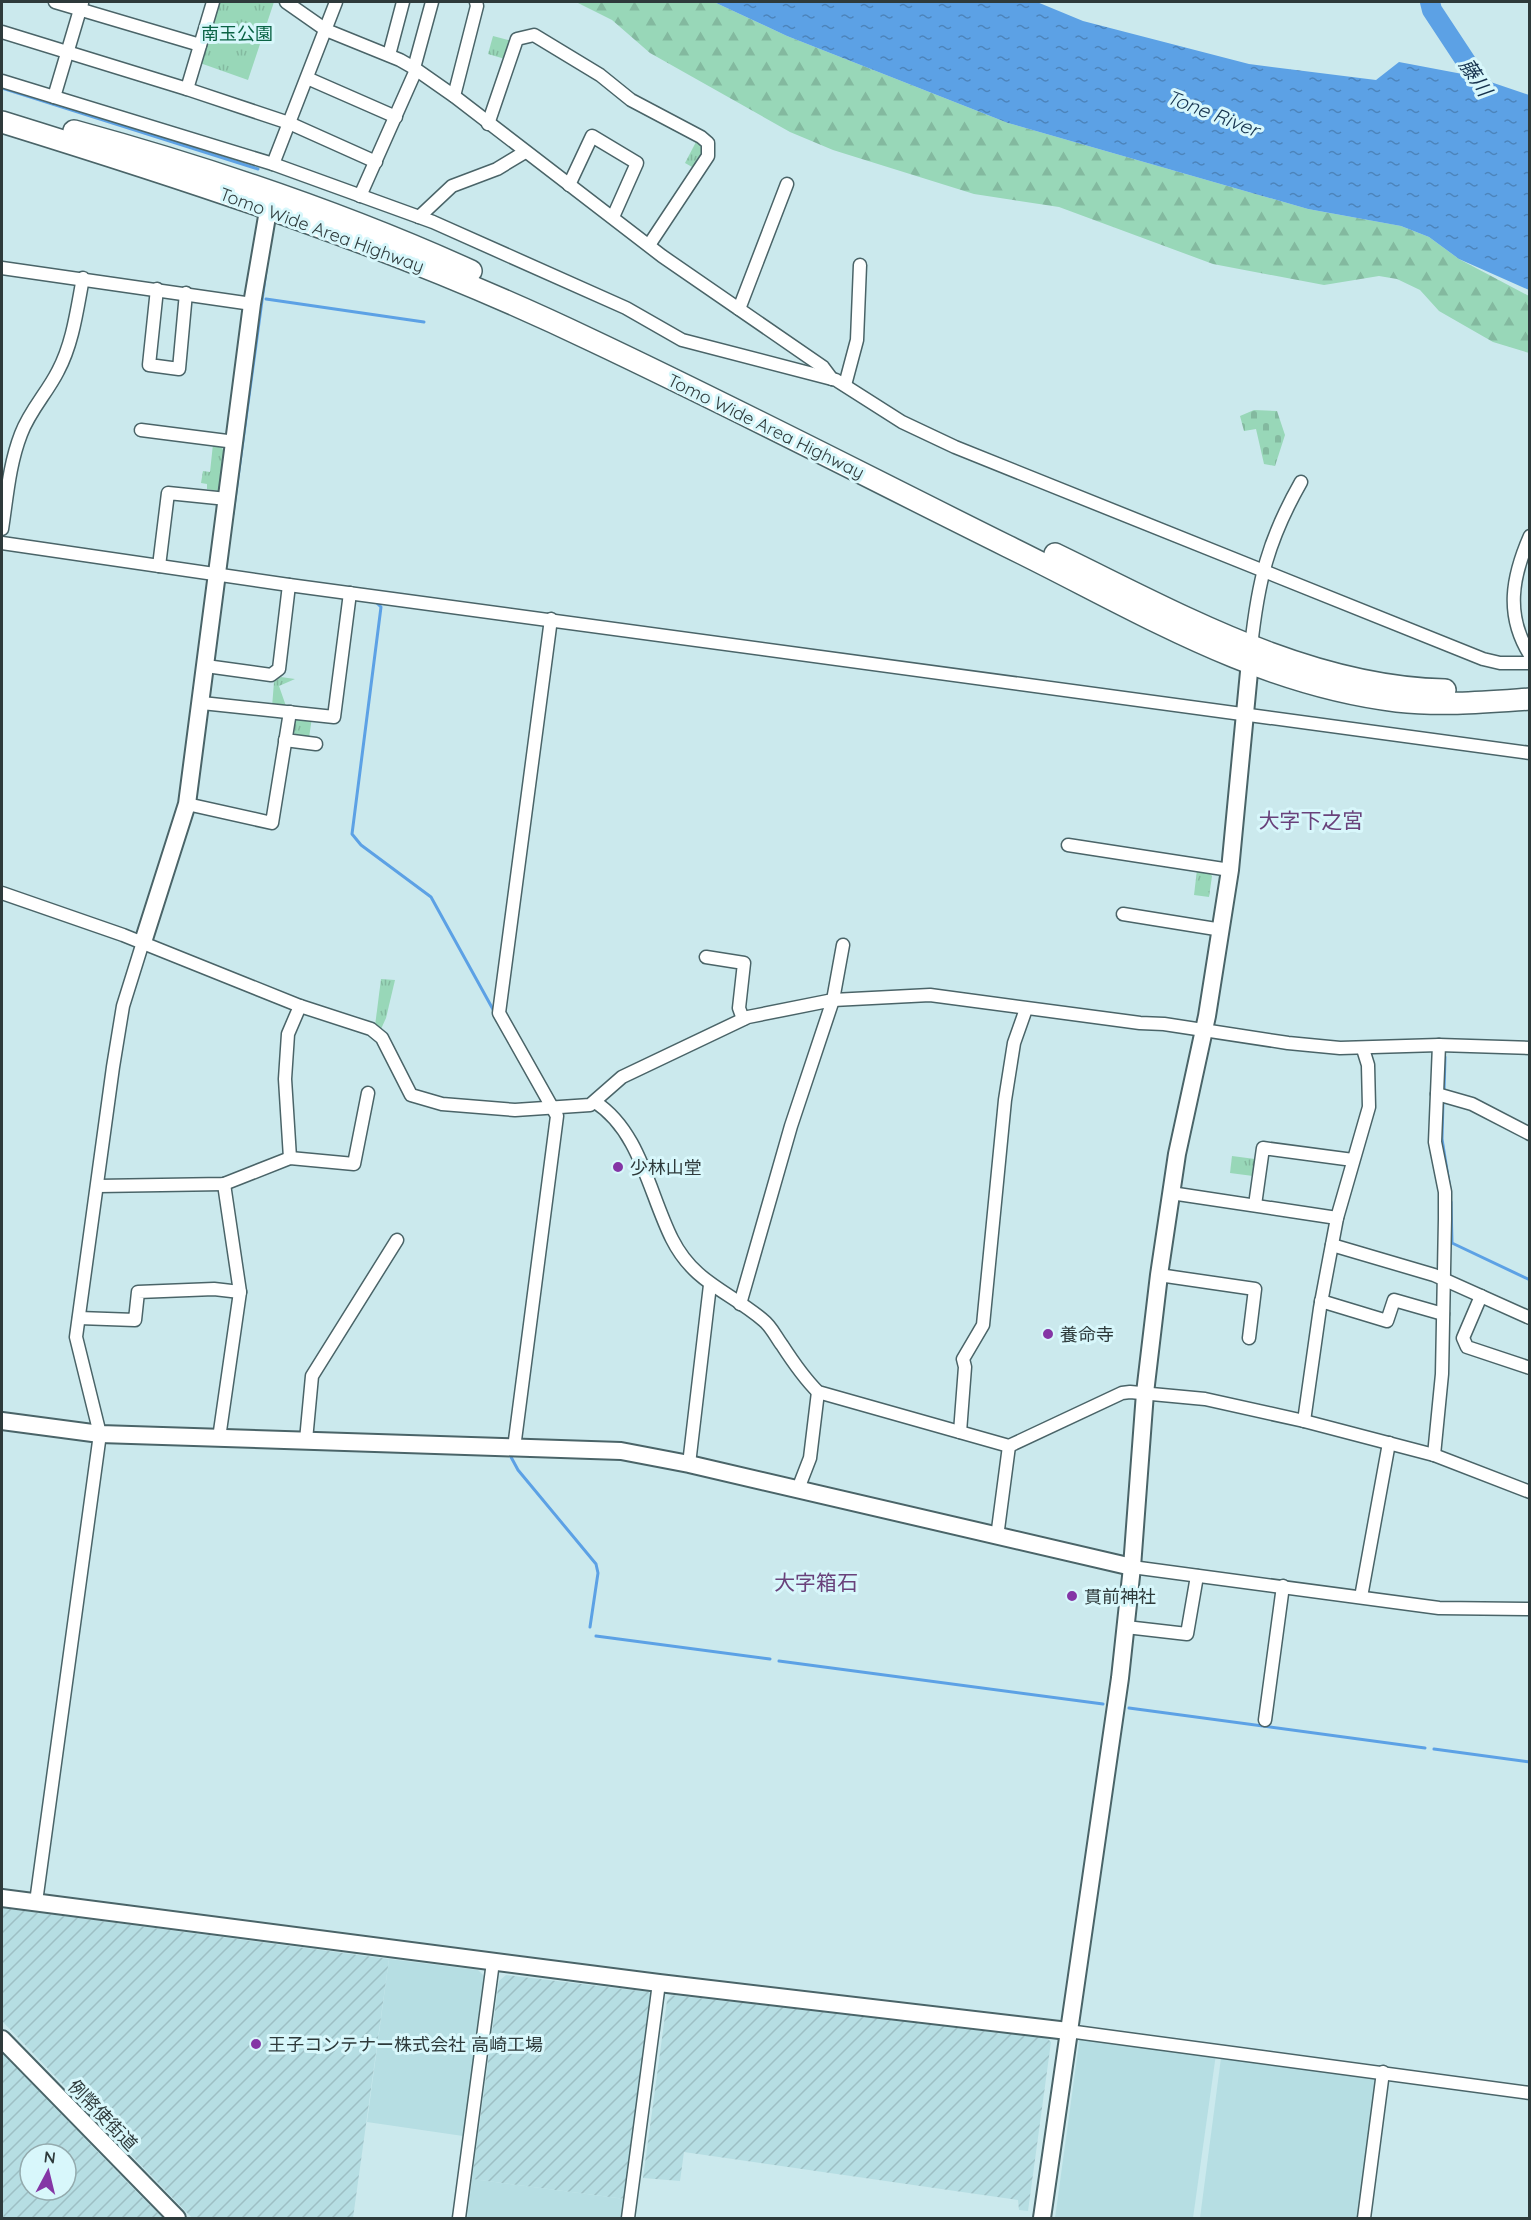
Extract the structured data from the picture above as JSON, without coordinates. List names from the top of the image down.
{
  "streets": {
    "highway": ["Tomo Wide Area Highway"],
    "street": ["例幣使街道"]
  },
  "districts": ["大字下之宮", "大字箱石"],
  "water": ["藤川", "Tone River"],
  "parks": ["南玉公園"],
  "places": [
    "少林山堂",
    "養命寺",
    "貫前神社",
    "王子コンテナー株式会社 高崎工場"
  ],
  "north": "top"
}
